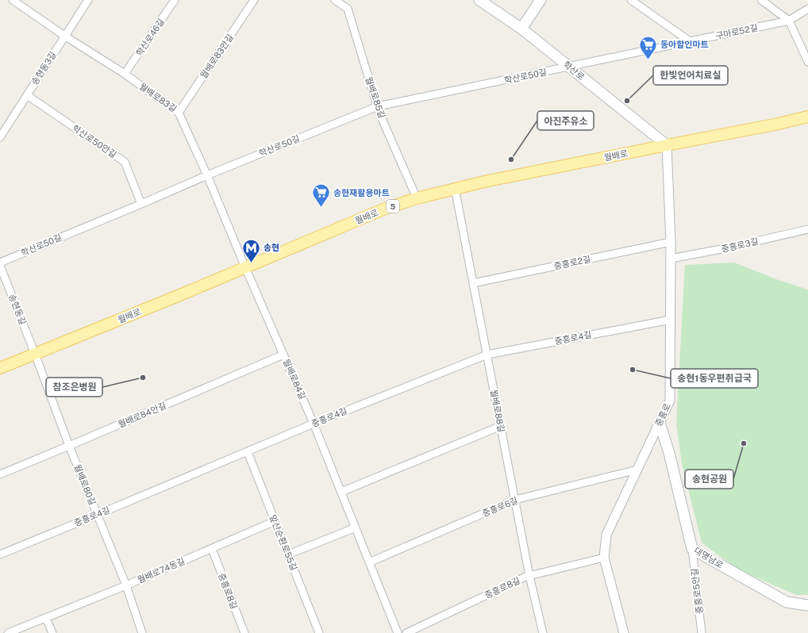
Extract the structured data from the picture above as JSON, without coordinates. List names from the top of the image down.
{
  "streets": {
    "main road": [
      "학산로",
      "월배로",
      "5",
      "대명남로"
    ],
    "street": [
      "구마로52길",
      "학산로46길",
      "월배로83안길",
      "송현동3길",
      "학산로50길",
      "월배로83길",
      "월배로85길",
      "학산로50안길",
      "중흥로3길",
      "중흥로2길",
      "송현동길",
      "중흥로4길",
      "월배로84길",
      "월배로88길",
      "월배로84안길",
      "중흥로",
      "월배로80길",
      "중흥로6길",
      "앞산순환로55길",
      "월배로74동길",
      "중흥로8길",
      "중흥로5안길"
    ]
  },
  "crossings": [
    ["구마로52길", "학산로"],
    ["구마로52길", "학산로50길"],
    ["학산로46길", "월배로83길"],
    ["월배로83안길", "월배로83길"],
    ["송현동3길", "월배로83길"],
    ["송현동3길", "학산로50안길"],
    ["학산로", "학산로50길"],
    ["학산로", "월배로"],
    ["학산로", "중흥로"],
    ["학산로50길", "월배로83길"],
    ["학산로50길", "월배로85길"],
    ["학산로50길", "학산로50안길"],
    ["월배로83길", "월배로"],
    ["월배로83길", "월배로84길"],
    ["월배로85길", "월배로"],
    ["월배로", "송현동길"],
    ["월배로", "월배로84길"],
    ["월배로", "월배로88길"],
    ["월배로", "중흥로"],
    ["월배로", "월배로80길"],
    ["중흥로3길", "중흥로"],
    ["중흥로2길", "월배로88길"],
    ["중흥로2길", "중흥로"],
    ["송현동길", "월배로80길"],
    ["중흥로4길", "월배로84길"],
    ["중흥로4길", "월배로88길"],
    ["중흥로4길", "중흥로"],
    ["중흥로4길", "월배로80길"],
    ["중흥로4길", "앞산순환로55길"],
    ["월배로84길", "월배로84안길"],
    ["월배로84길", "중흥로6길"],
    ["월배로88길", "중흥로6길"],
    ["월배로88길", "중흥로8길"],
    ["월배로84안길", "월배로80길"],
    ["중흥로", "중흥로6길"],
    ["중흥로", "대명남로"],
    ["중흥로", "중흥로8길"],
    ["월배로80길", "월배로74동길"],
    ["앞산순환로55길", "월배로74동길"],
    ["대명남로", "중흥로5안길"],
    ["월배로74동길", "중흥로8길"]
  ],
  "places": {
    "supermarket": ["동아할인마트", "송현재활용마트"],
    "other": [
      "한빛언어치료실",
      "아진주유소",
      "송현1동우편취급국",
      "참조은병원",
      "송현공원"
    ],
    "metro station": ["송현"]
  }
}
